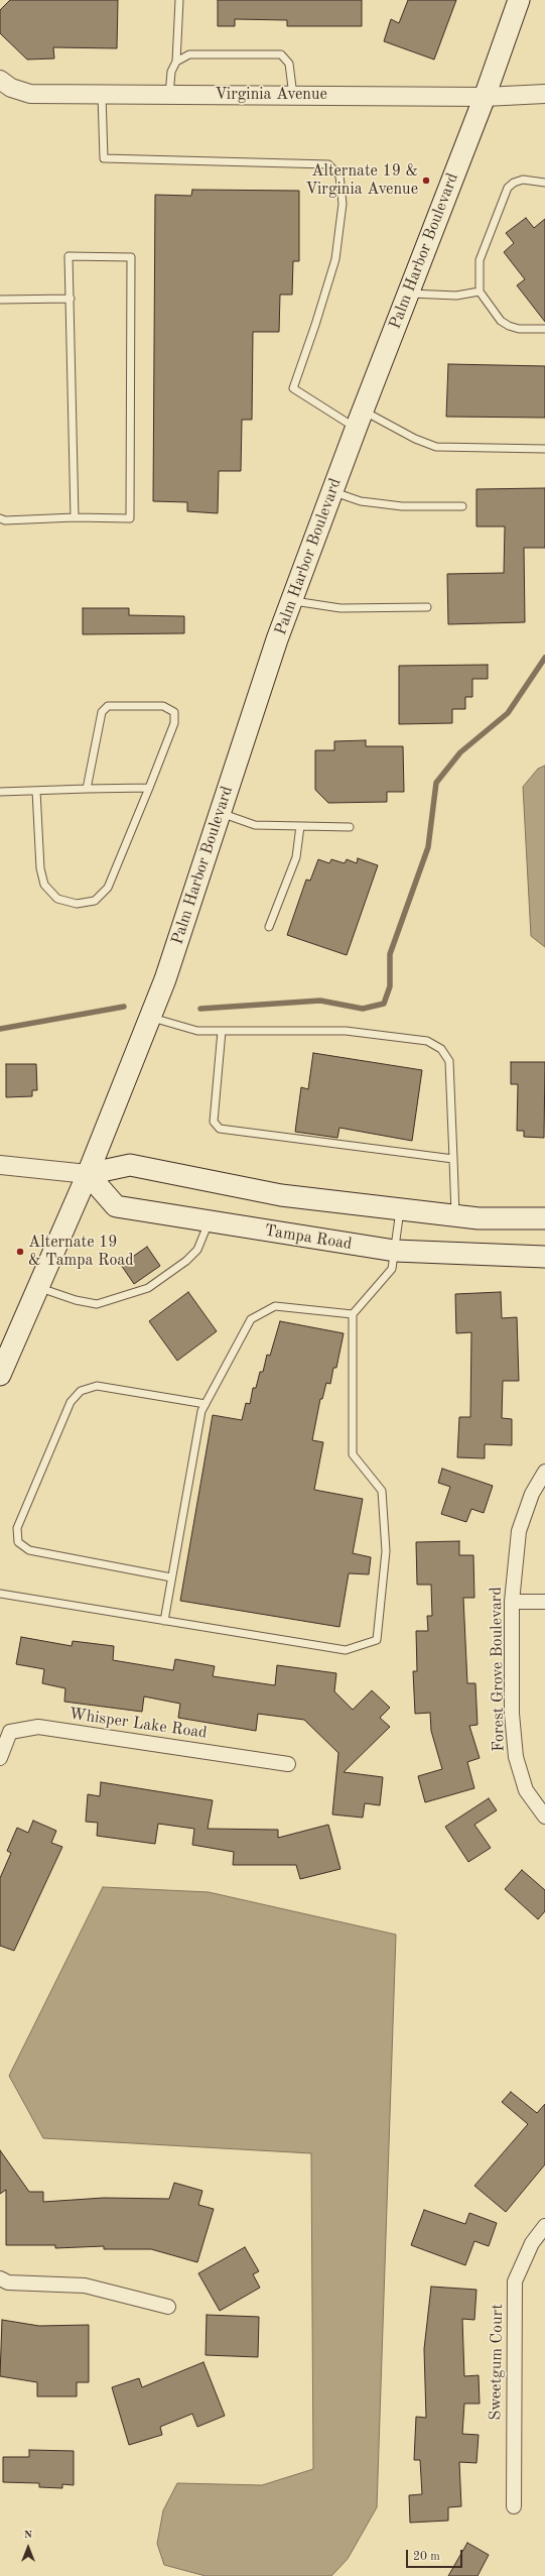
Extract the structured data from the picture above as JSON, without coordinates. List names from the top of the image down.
{
  "streets": {
    "main road": ["Palm Harbor Boulevard", "Tampa Road"],
    "street": [
      "Virginia Avenue",
      "Forest Grove Boulevard",
      "Whisper Lake Road",
      "Sweetgum Court"
    ]
  },
  "crossings": [
    ["Virginia Avenue", "Palm Harbor Boulevard"]
  ],
  "places": ["Alternate 19 & Virginia Avenue", "Alternate 19 & Tampa Road"],
  "scale_bar": "20 m",
  "north": "top"
}
